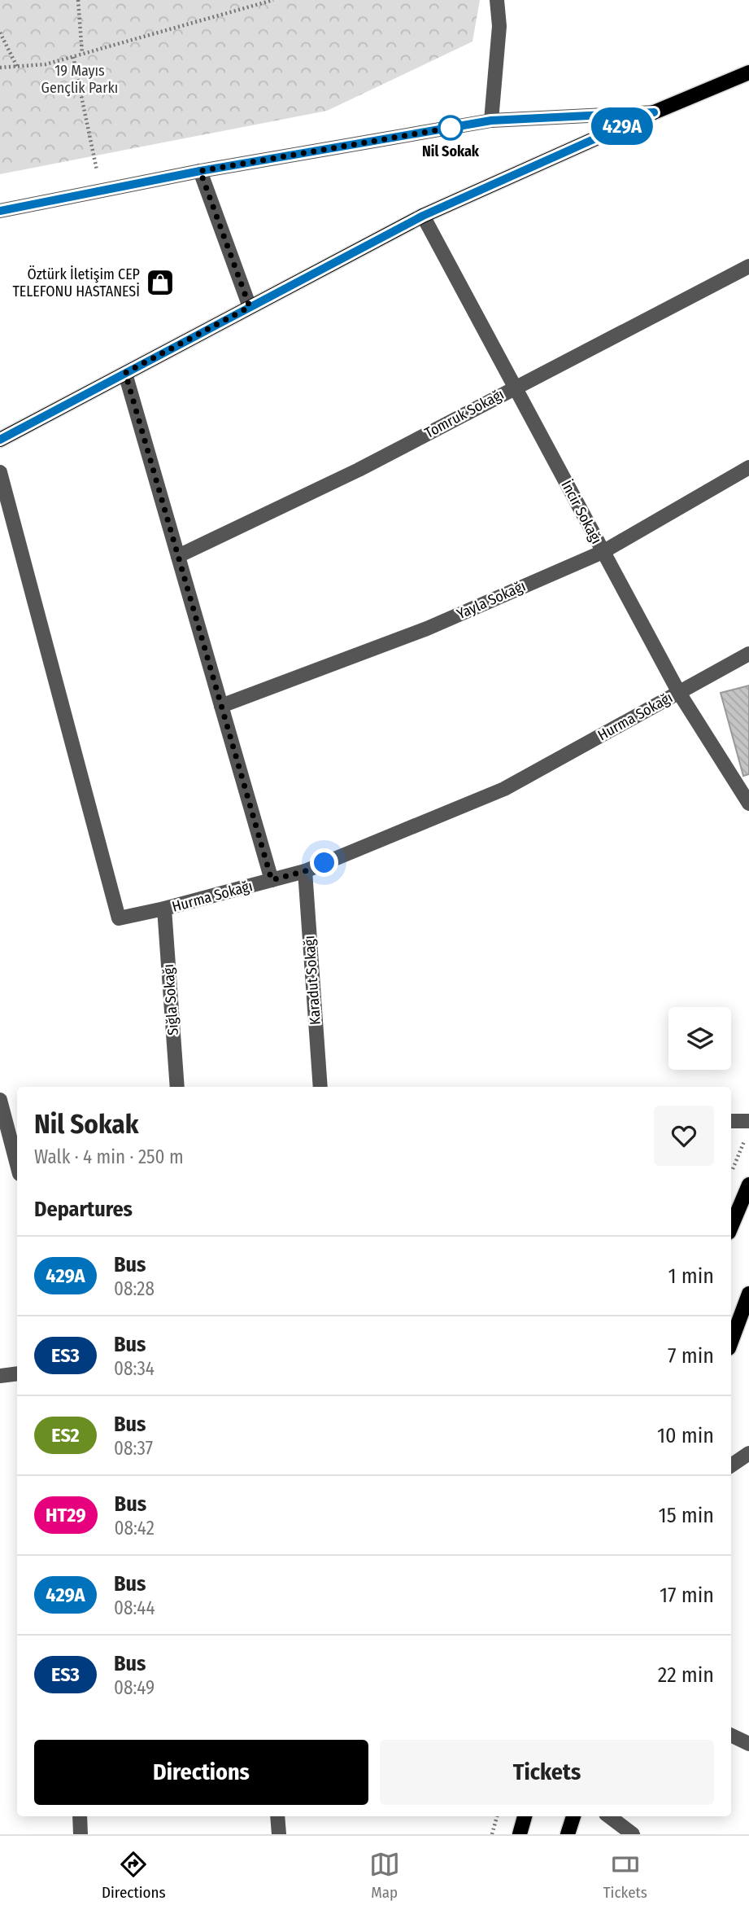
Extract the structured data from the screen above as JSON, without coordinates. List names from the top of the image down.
{
  "streets": {
    "street": [
      "Tomruk Sokağı",
      "İncir Sokağı",
      "Yayla Sokağı",
      "Hurma Sokağı",
      "Karadut Sokağı",
      "Sığla Sokağı"
    ]
  },
  "crossings": [
    ["Tomruk Sokağı", "İncir Sokağı"],
    ["İncir Sokağı", "Yayla Sokağı"],
    ["İncir Sokağı", "Hurma Sokağı"],
    ["Hurma Sokağı", "Karadut Sokağı"],
    ["Hurma Sokağı", "Sığla Sokağı"]
  ],
  "parks": ["19 Mayıs Gençlik Parkı"],
  "places": {
    "other": ["Nil Sokak"],
    "shop": ["Öztürk İletişim CEP TELEFONU HASTANESİ"]
  },
  "lines": ["bus line 429A"],
  "page": {
    "on_map": "429A",
    "heading": [
      ["Nil Sokak", "Walk · 4 min · 250 m"],
      "Departures"
    ],
    "list": [
      {
        "mark": "429A",
        "name": "Bus",
        "note": "08:28",
        "value": "1 min"
      },
      {
        "mark": "ES3",
        "name": "Bus",
        "note": "08:34",
        "value": "7 min"
      },
      {
        "mark": "ES2",
        "name": "Bus",
        "note": "08:37",
        "value": "10 min"
      },
      {
        "mark": "HT29",
        "name": "Bus",
        "note": "08:42",
        "value": "15 min"
      },
      {
        "mark": "429A",
        "name": "Bus",
        "note": "08:44",
        "value": "17 min"
      },
      {
        "mark": "ES3",
        "name": "Bus",
        "note": "08:49",
        "value": "22 min"
      }
    ],
    "buttons": ["Directions", "Tickets"],
    "tabs": ["Directions", "Map", "Tickets"]
  }
}
